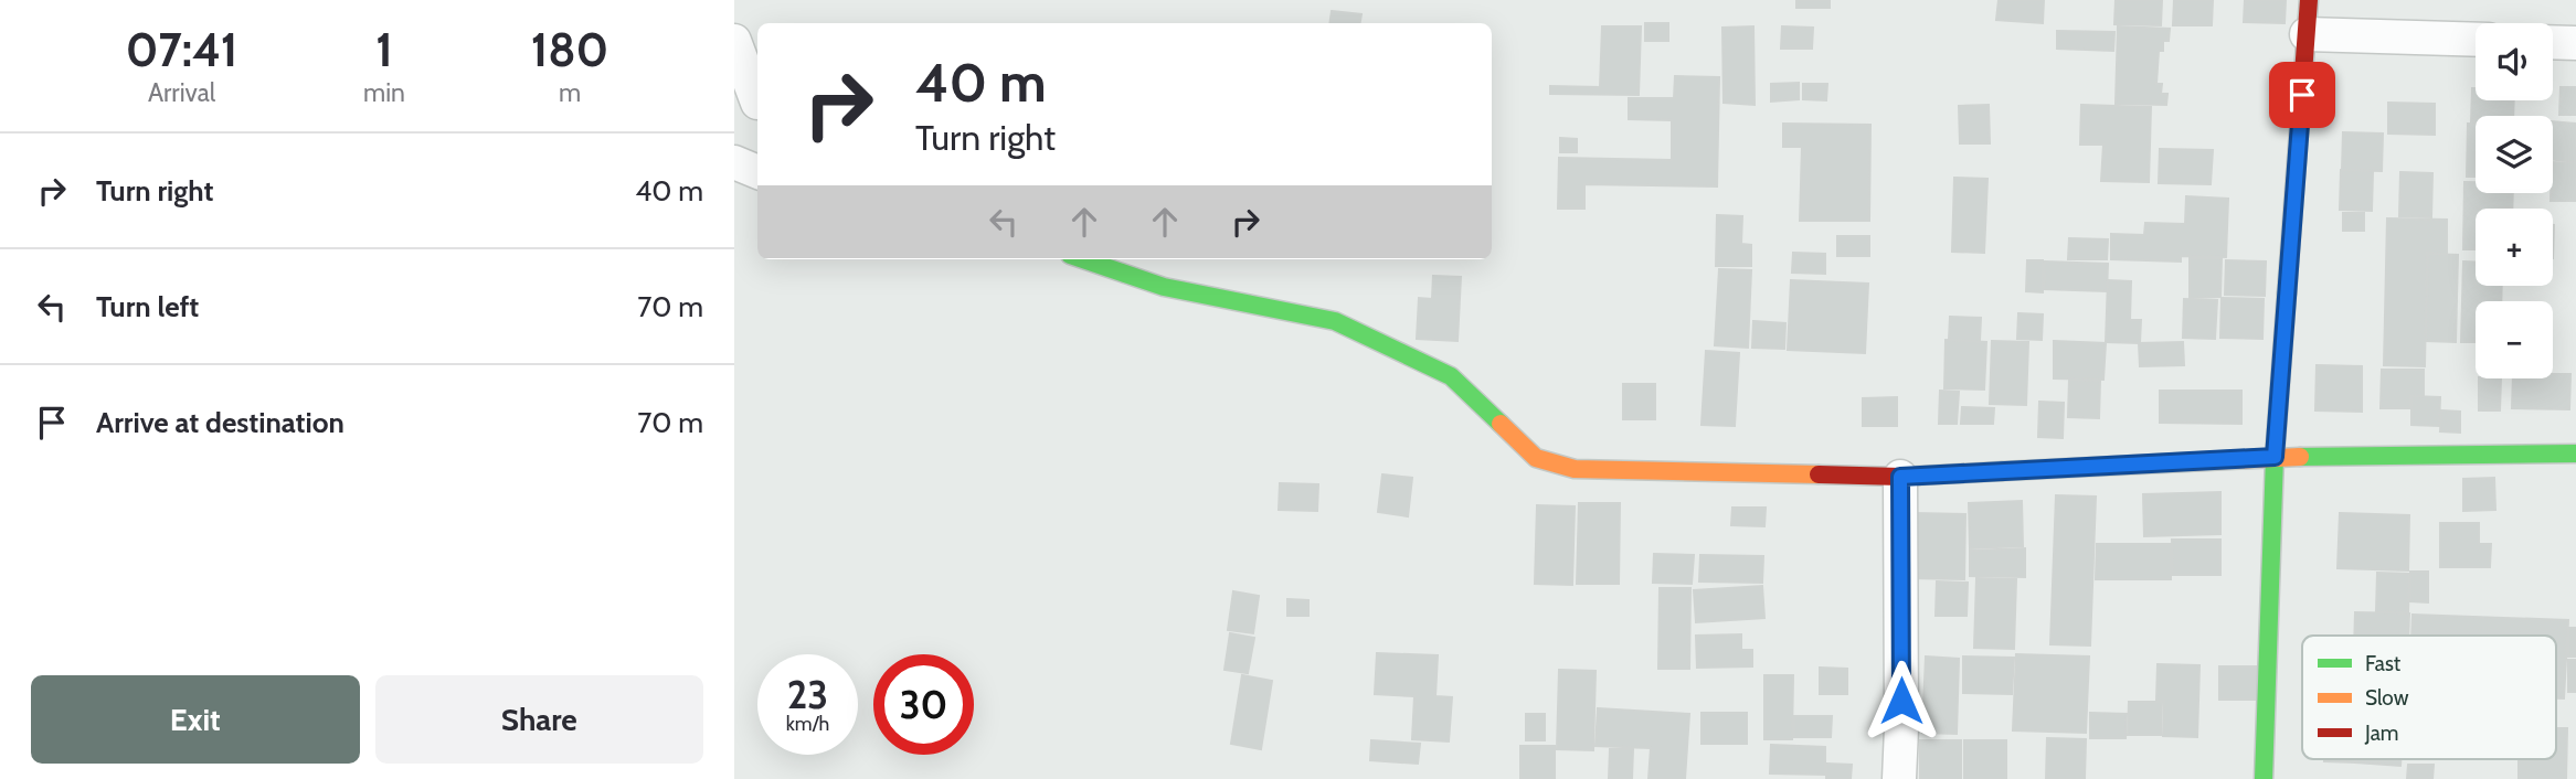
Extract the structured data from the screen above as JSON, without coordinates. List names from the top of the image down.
{
  "legend": ["Fast", "Slow", "Jam"],
  "page": {
    "eta": [
      "07:41",
      "Arrival",
      "1",
      "min",
      "180",
      "m"
    ],
    "map_buttons": ["+", "−"],
    "turn": ["40 m", "Turn right"],
    "list": [
      {
        "name": "Turn right",
        "value": "40 m"
      },
      {
        "name": "Turn left",
        "value": "70 m"
      },
      {
        "name": "Arrive at destination",
        "value": "70 m"
      }
    ],
    "speed": "23 km/h",
    "limit": "30",
    "buttons": ["Exit", "Share"]
  }
}
